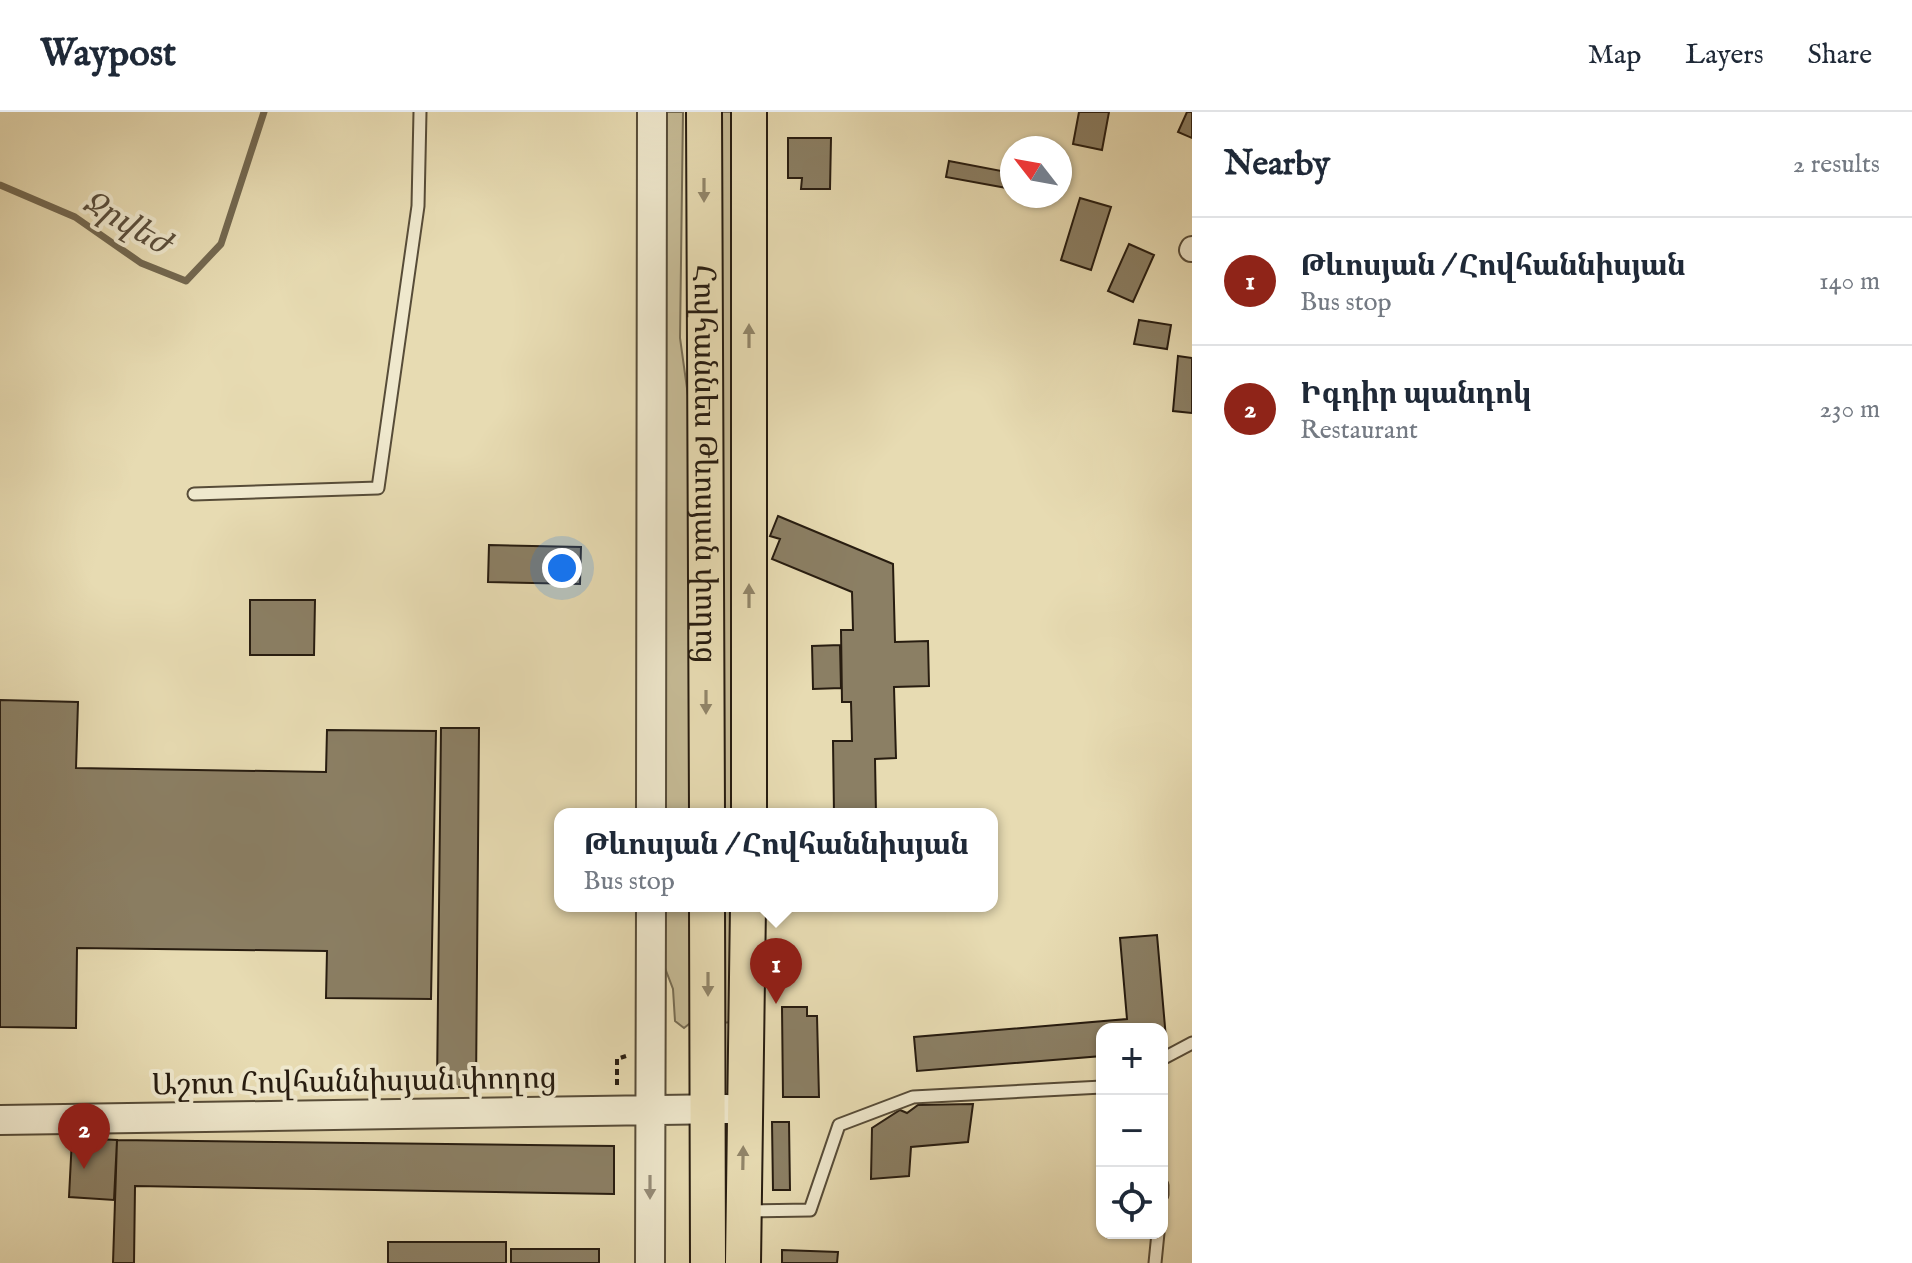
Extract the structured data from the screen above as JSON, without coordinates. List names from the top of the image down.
{
  "streets": {
    "main road": ["Հովհաննես Թևոսյան փողոց"],
    "street": ["Աշոտ Հովհաննիսյան փողոց"]
  },
  "water": ["Ջրվեժ"],
  "north": "top left",
  "page": {
    "header": "Waypost",
    "nav": ["Map", "Layers", "Share"],
    "heading": ["Nearby", "2 results"],
    "list": [
      {
        "mark": "1",
        "name": "Թևոսյան / Հովհաննիսյան",
        "note": "Bus stop",
        "value": "140 m"
      },
      {
        "mark": "2",
        "name": "Իգդիր պանդոկ",
        "note": "Restaurant",
        "value": "230 m"
      }
    ],
    "popup": ["Թևոսյան / Հովհաննիսյան", "Bus stop"],
    "pins": ["1", "2"],
    "map_buttons": ["+", "−"]
  }
}
